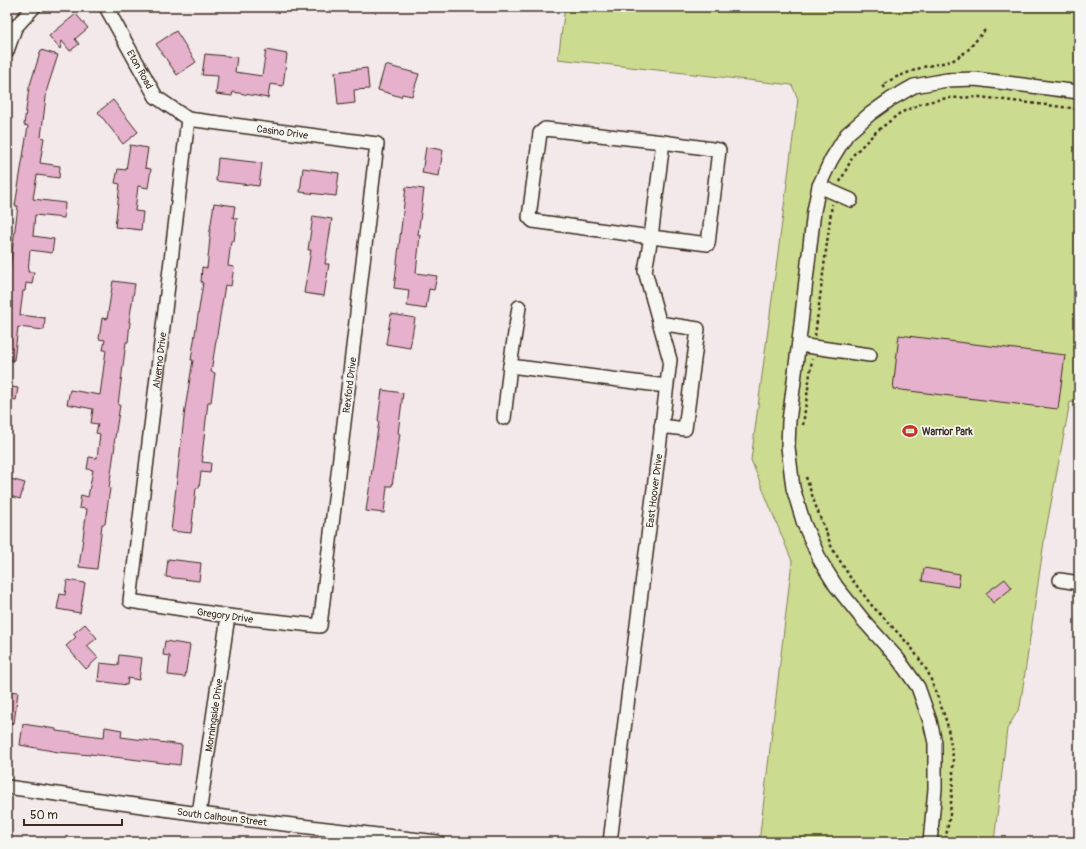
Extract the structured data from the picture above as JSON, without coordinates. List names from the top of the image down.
{
  "streets": {
    "street": [
      "Eton Road",
      "Casino Drive",
      "Alverno Drive",
      "Rexford Drive",
      "East Hoover Drive",
      "Gregory Drive",
      "Morningside Drive",
      "South Calhoun Street"
    ]
  },
  "crossings": [
    ["Eton Road", "Casino Drive"],
    ["Eton Road", "Alverno Drive"],
    ["Casino Drive", "Alverno Drive"],
    ["Casino Drive", "Rexford Drive"],
    ["Alverno Drive", "Gregory Drive"],
    ["Rexford Drive", "Gregory Drive"],
    ["Gregory Drive", "Morningside Drive"],
    ["Morningside Drive", "South Calhoun Street"]
  ],
  "places": {
    "sports": ["Warrior Park"]
  },
  "scale_bar": "50 m"
}
